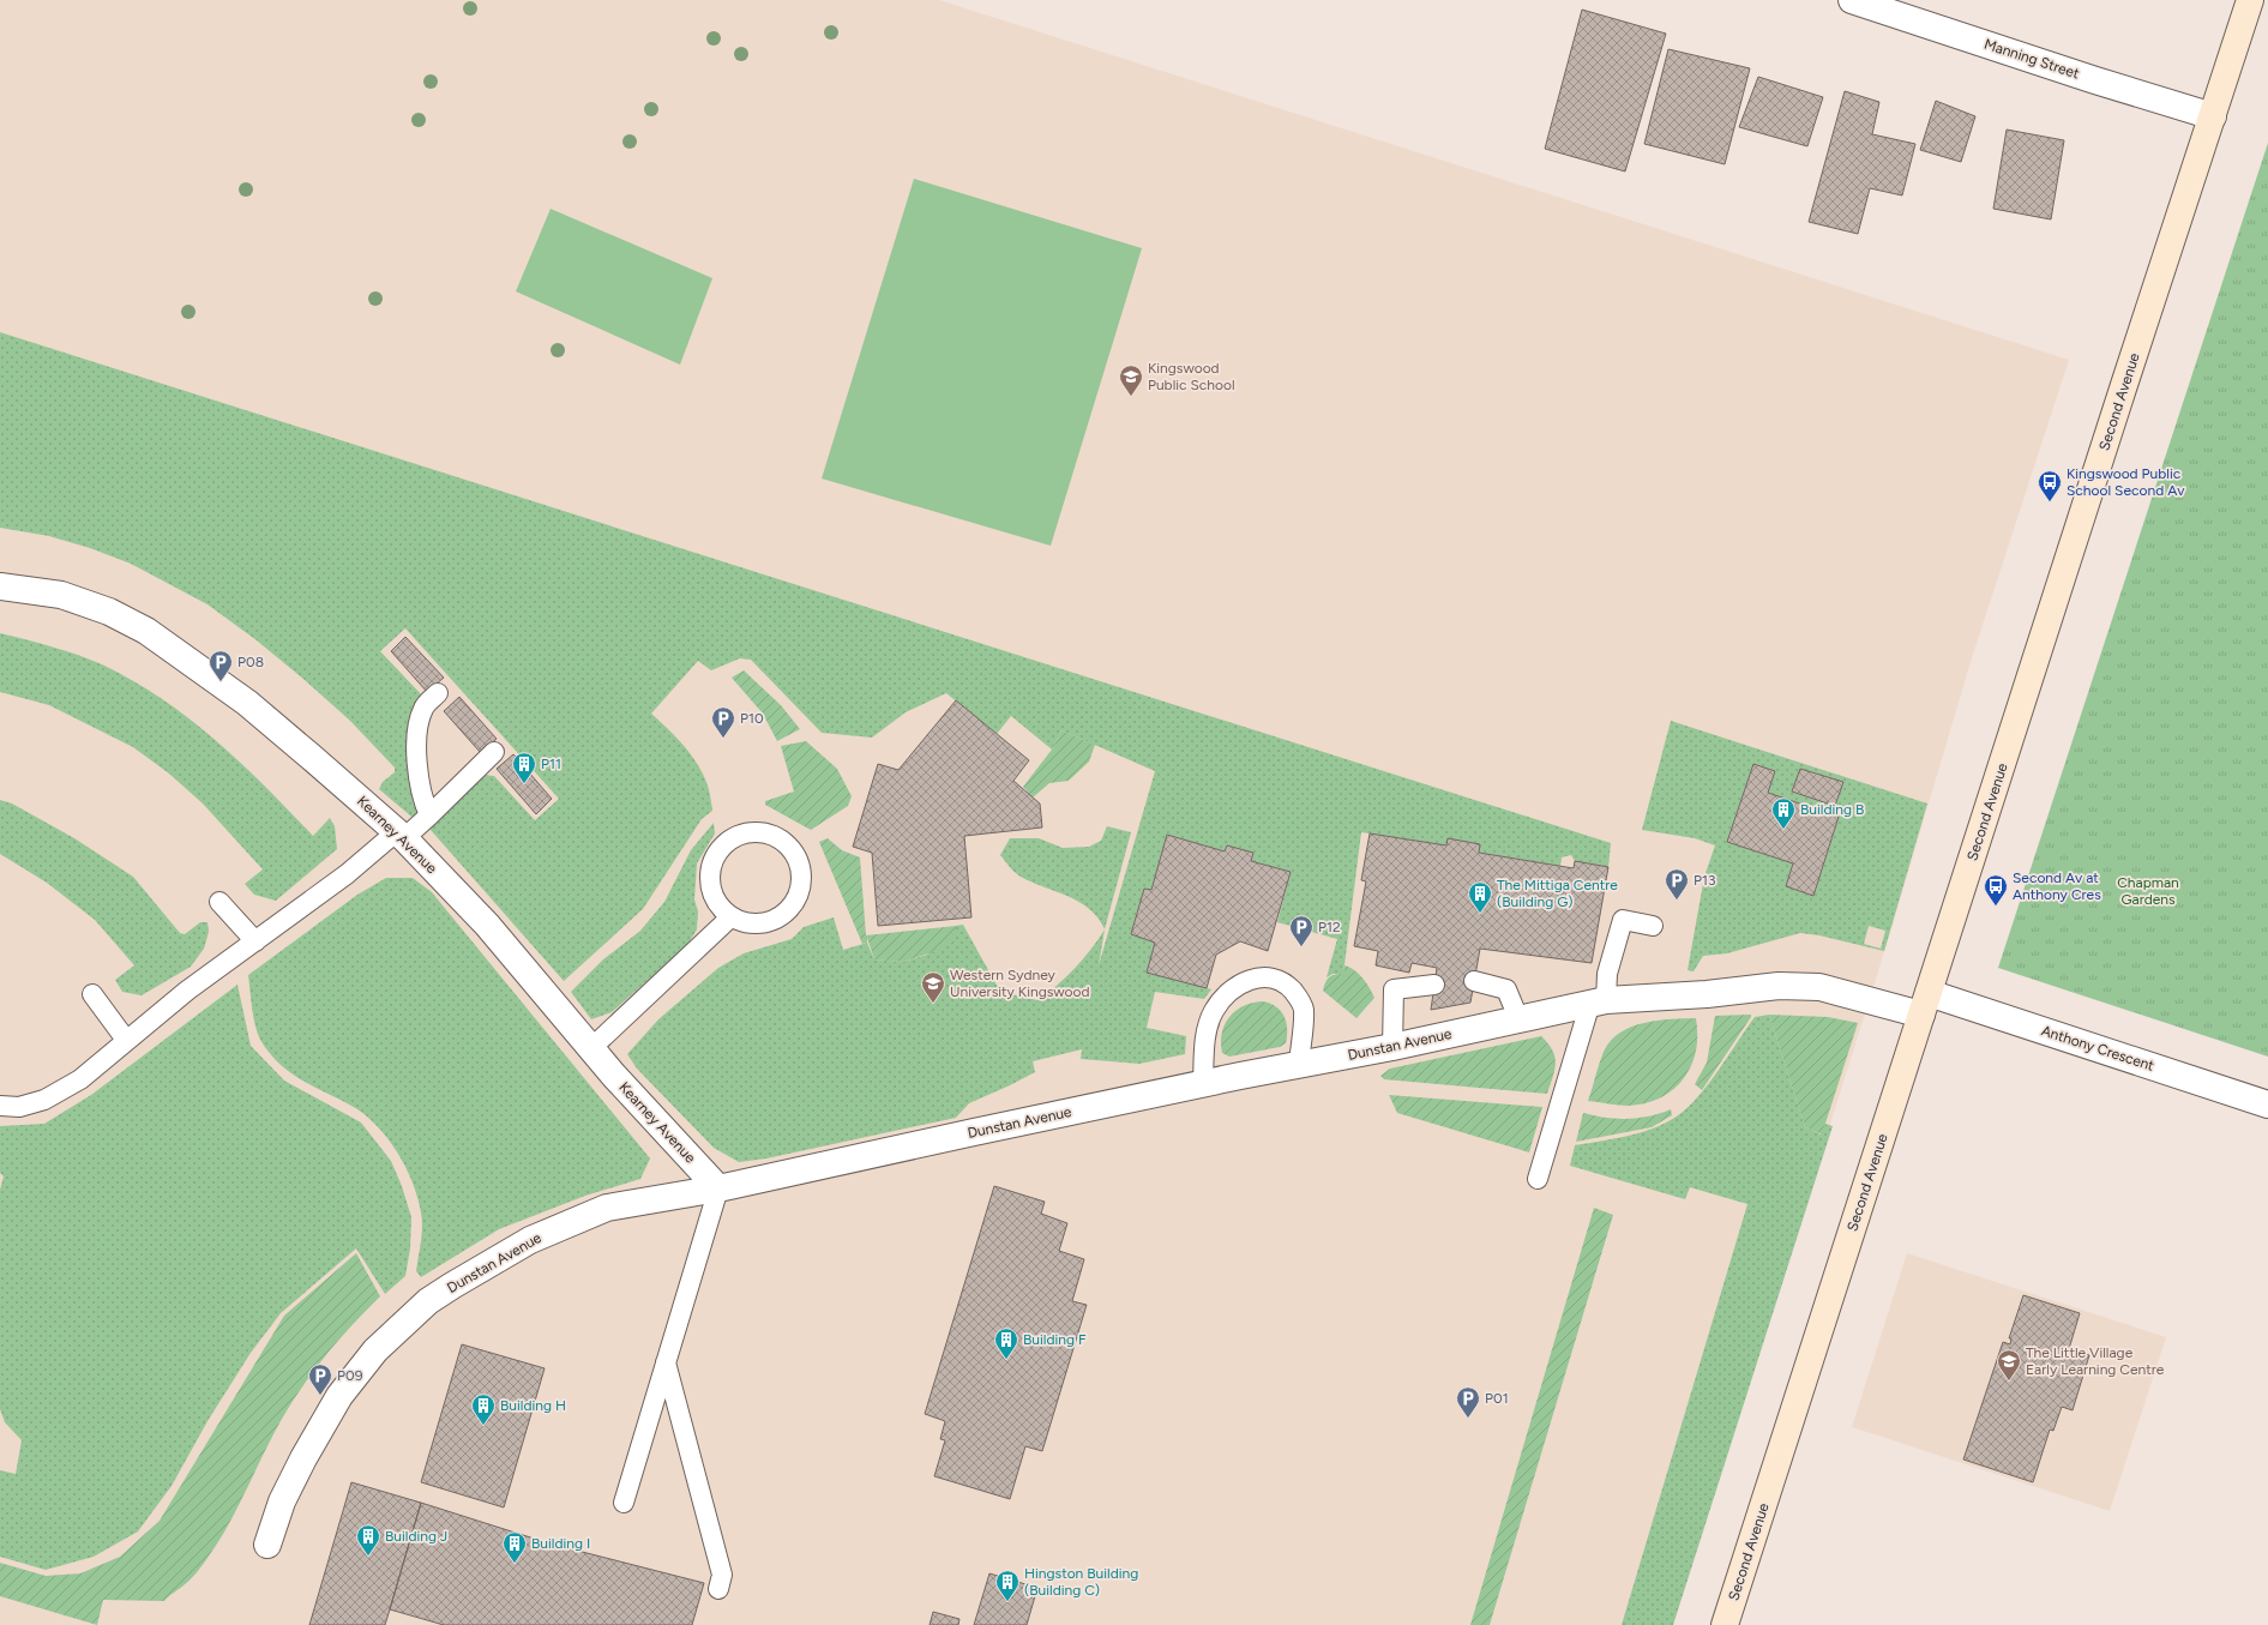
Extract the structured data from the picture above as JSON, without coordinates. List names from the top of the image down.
{
  "streets": {
    "street": [
      "Manning Street",
      "Second Avenue",
      "Kearney Avenue",
      "Dunstan Avenue",
      "Anthony Crescent"
    ]
  },
  "crossings": [
    ["Manning Street", "Second Avenue"],
    ["Second Avenue", "Dunstan Avenue"],
    ["Second Avenue", "Anthony Crescent"],
    ["Kearney Avenue", "Dunstan Avenue"],
    ["Dunstan Avenue", "Anthony Crescent"]
  ],
  "parks": ["Chapman Gardens"],
  "places": {
    "school or university": ["Kingswood Public School", "Western Sydney University Kingswood", "The Little Village Early Learning Centre"],
    "bus stop": ["Kingswood Public School Second Av", "Second Av at Anthony Cres"],
    "parking": [
      "P08",
      "P10",
      "P13",
      "P12",
      "P09",
      "P01"
    ],
    "building": [
      "P11",
      "Building B",
      "The Mittiga Centre (Building G)",
      "Building F",
      "Building H",
      "Building J",
      "Building I",
      "Hingston Building (Building C)"
    ]
  }
}
